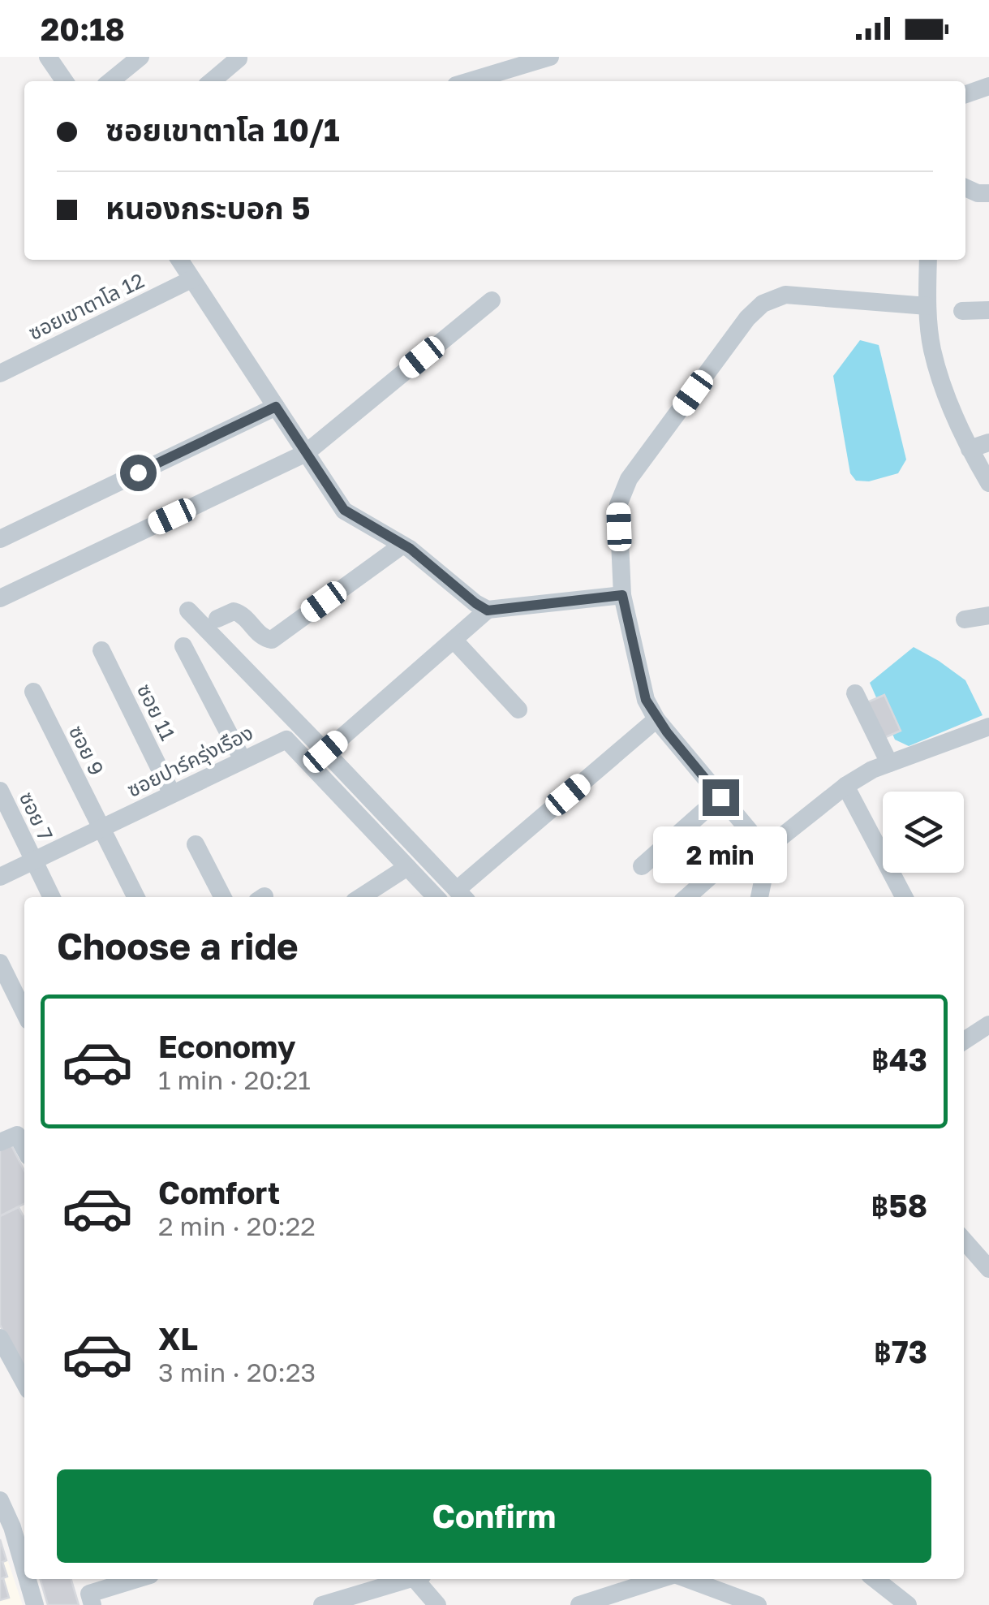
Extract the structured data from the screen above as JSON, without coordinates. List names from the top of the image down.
{
  "streets": {
    "street": [
      "ซอยเขาตาโล 12",
      "ซอย 11",
      "ซอย 9",
      "ซอยปาร์ครุ่งเรือง",
      "ซอย 7"
    ]
  },
  "crossings": [
    ["ซอย 11", "ซอยปาร์ครุ่งเรือง"],
    ["ซอย 9", "ซอยปาร์ครุ่งเรือง"],
    ["ซอยปาร์ครุ่งเรือง", "ซอย 7"]
  ],
  "page": {
    "status": "20:18",
    "banner": ["ซอยเขาตาโล 10/1", "หนองกระบอก 5"],
    "bubble": "2 min",
    "heading": "Choose a ride",
    "list": [
      {
        "name": "Economy",
        "note": "1 min · 20:21",
        "value": "฿43"
      },
      {
        "name": "Comfort",
        "note": "2 min · 20:22",
        "value": "฿58"
      },
      {
        "name": "XL",
        "note": "3 min · 20:23",
        "value": "฿73"
      }
    ],
    "buttons": "Confirm"
  }
}
